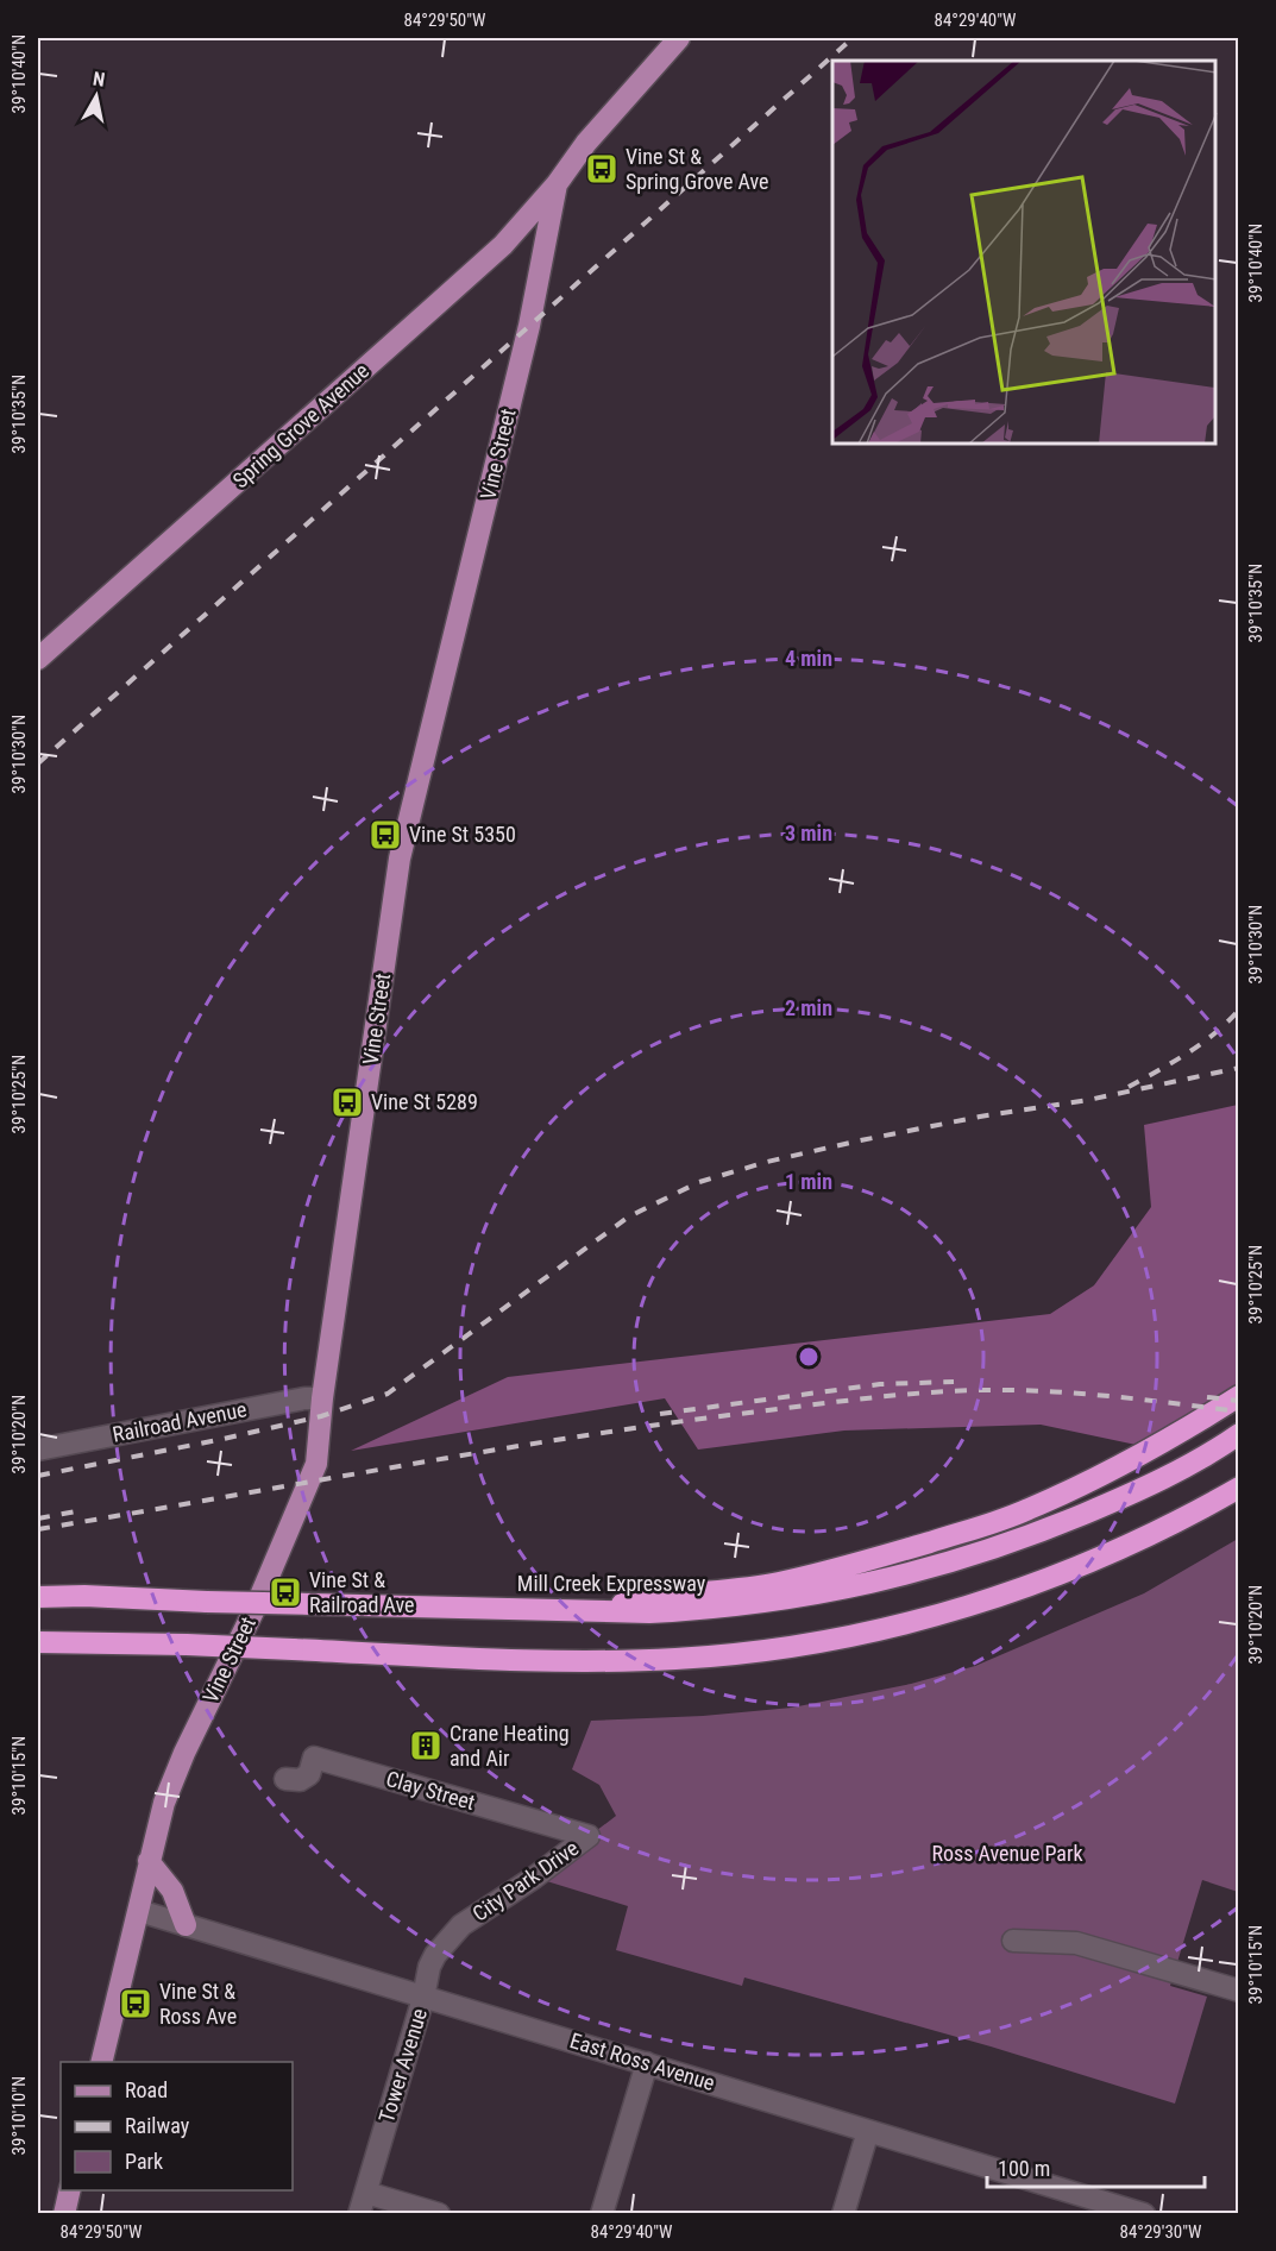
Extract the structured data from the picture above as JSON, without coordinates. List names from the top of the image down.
{
  "streets": {
    "highway": ["Mill Creek Expressway"],
    "main road": ["Spring Grove Avenue", "Vine Street"],
    "street": [
      "Railroad Avenue",
      "Clay Street",
      "City Park Drive",
      "East Ross Avenue",
      "Tower Avenue"
    ]
  },
  "crossings": [
    ["Spring Grove Avenue", "Vine Street"],
    ["Vine Street", "Railroad Avenue"],
    ["Vine Street", "East Ross Avenue"],
    ["Clay Street", "City Park Drive"],
    ["City Park Drive", "Tower Avenue"],
    ["East Ross Avenue", "Tower Avenue"]
  ],
  "parks": ["Ross Avenue Park"],
  "places": {
    "bus stop": [
      "Vine St & Spring Grove Ave",
      "Vine St 5350",
      "Vine St 5289",
      "Vine St & Railroad Ave",
      "Vine St & Ross Ave"
    ],
    "building": ["Crane Heating and Air"]
  },
  "legend": ["Road", "Railway", "Park"],
  "scale_bar": "100 m",
  "north": "top",
  "coordinates": [
    "84°29'50\"W",
    "84°29'40\"W",
    "39°10'40\"N",
    "39°10'35\"N",
    "39°10'30\"N",
    "39°10'25\"N",
    "39°10'20\"N",
    "39°10'15\"N",
    "39°10'10\"N",
    "84°29'30\"W"
  ],
  "rings": [
    "4 min",
    "3 min",
    "2 min",
    "1 min"
  ]
}
